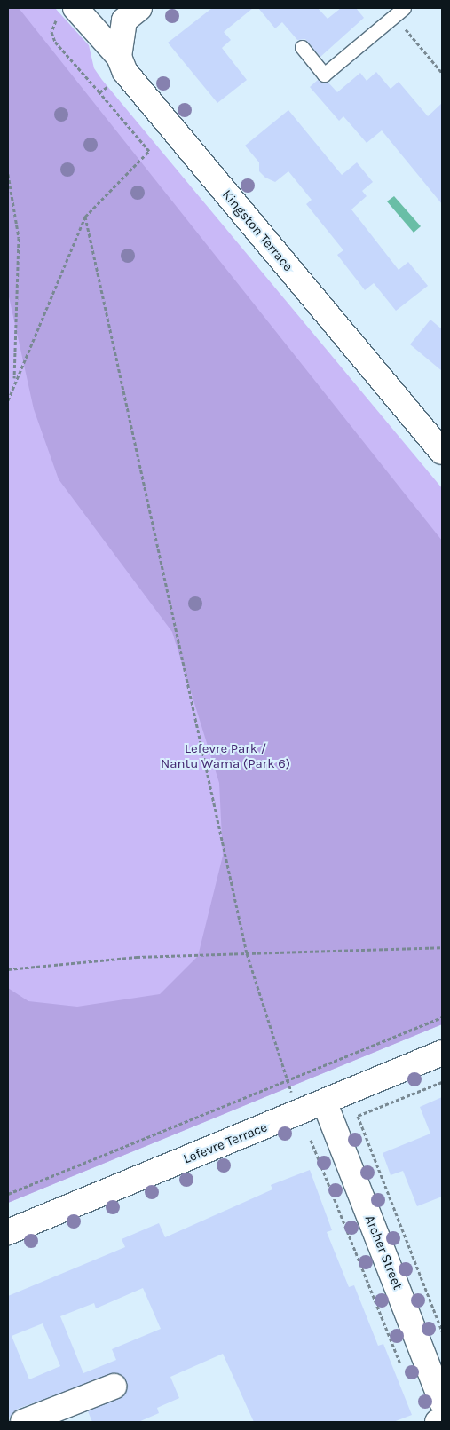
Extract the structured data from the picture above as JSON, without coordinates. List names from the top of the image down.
{
  "streets": {
    "street": ["Kingston Terrace", "Lefevre Terrace", "Archer Street"]
  },
  "crossings": [
    ["Lefevre Terrace", "Archer Street"]
  ],
  "parks": ["Lefevre Park / Nantu Wama (Park 6)"]
}
